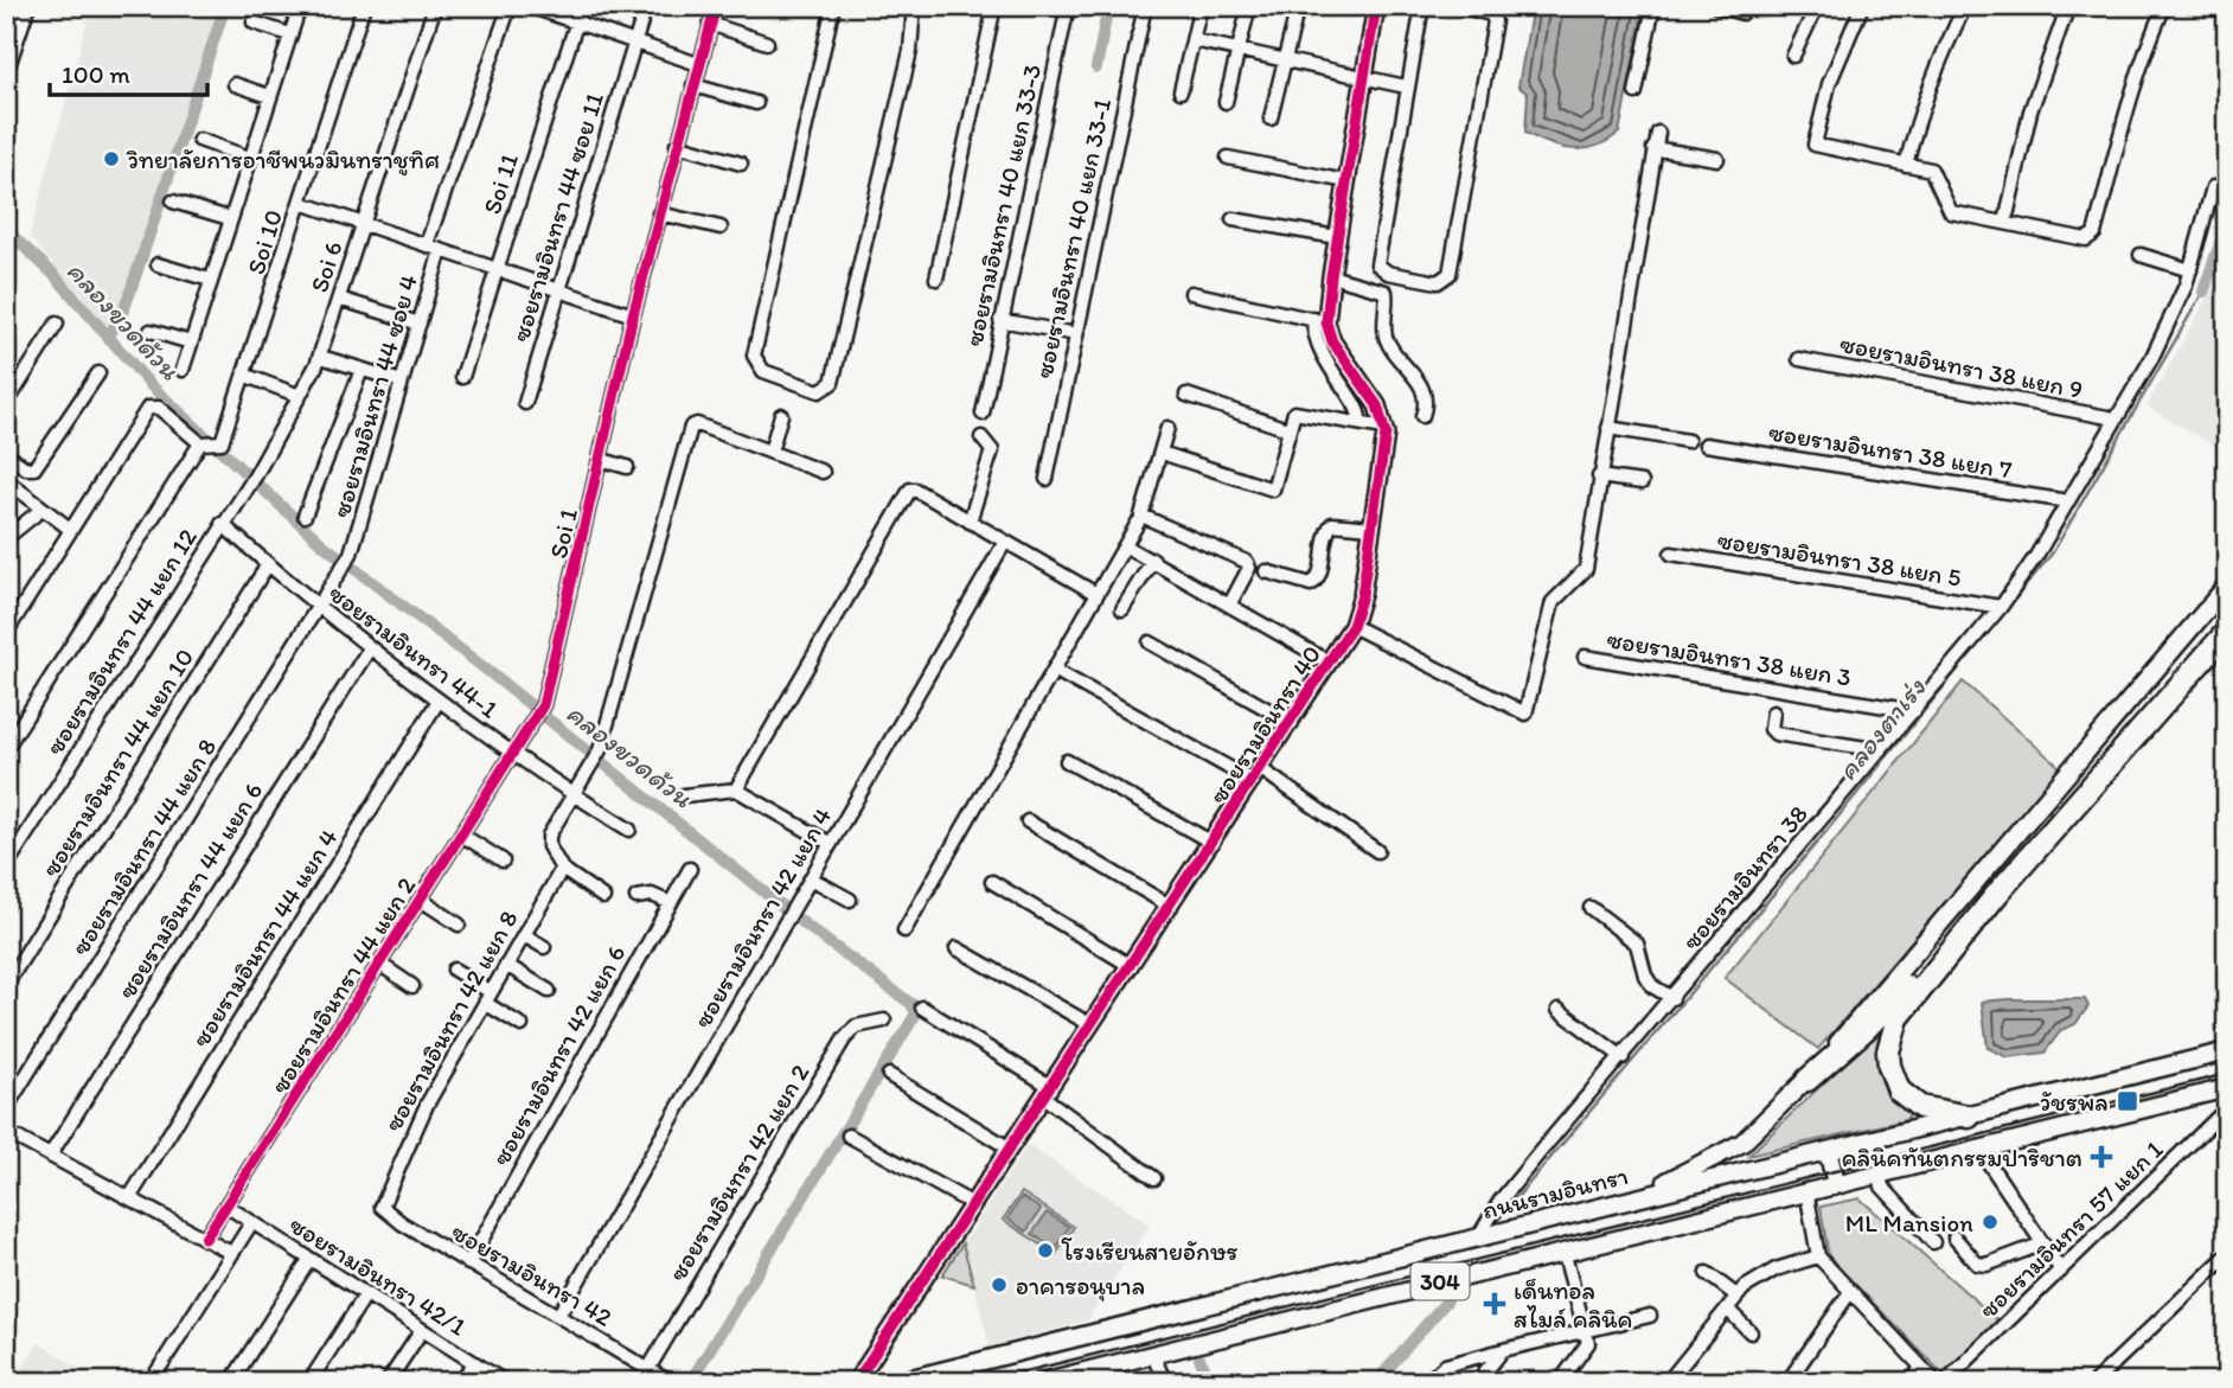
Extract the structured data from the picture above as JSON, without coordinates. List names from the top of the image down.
{
  "streets": {
    "main road": ["ถนนรามอินทรา", "304"],
    "street": [
      "Soi 11",
      "ซอยรามอินทรา 40 แยก 33-3",
      "ซอยรามอินทรา 44 ซอย 11",
      "ซอยรามอินทรา 40 แยก 33-1",
      "Soi 10",
      "Soi 6",
      "ซอยรามอินทรา 38 แยก 9",
      "ซอยรามอินทรา 44 ซอย 4",
      "ซอยรามอินทรา 38 แยก 7",
      "Soi 1",
      "ซอยรามอินทรา 38 แยก 5",
      "ซอยรามอินทรา 44 แยก 12",
      "ซอยรามอินทรา 44-1",
      "ซอยรามอินทรา 38 แยก 3",
      "ซอยรามอินทรา 40",
      "ซอยรามอินทรา 44 แยก 10",
      "ซอยรามอินทรา 44 แยก 8",
      "ซอยรามอินทรา 38",
      "ซอยรามอินทรา 44 แยก 6",
      "ซอยรามอินทรา 42 แยก 4",
      "ซอยรามอินทรา 44 แยก 4",
      "ซอยรามอินทรา 44 แยก 2",
      "ซอยรามอินทรา 42 แยก 8",
      "ซอยรามอินทรา 42 แยก 6",
      "ซอยรามอินทรา 42 แยก 2",
      "ซอยรามอินทรา 57 แยก 1",
      "ซอยรามอินทรา 42",
      "ซอยรามอินทรา 42/1"
    ]
  },
  "crossings": [
    ["Soi 6", "ซอยรามอินทรา 44 แยก 12"],
    ["Soi 6", "ซอยรามอินทรา 44-1"],
    ["ซอยรามอินทรา 38 แยก 9", "ซอยรามอินทรา 38"],
    ["ซอยรามอินทรา 44 ซอย 4", "ซอยรามอินทรา 44 แยก 8"],
    ["ซอยรามอินทรา 38 แยก 7", "ซอยรามอินทรา 38"],
    ["Soi 1", "ซอยรามอินทรา 44-1"],
    ["Soi 1", "ซอยรามอินทรา 44 แยก 2"],
    ["ซอยรามอินทรา 38 แยก 5", "ซอยรามอินทรา 38"],
    ["ซอยรามอินทรา 44 แยก 12", "ซอยรามอินทรา 44-1"],
    ["ซอยรามอินทรา 44-1", "ซอยรามอินทรา 44 แยก 10"],
    ["ซอยรามอินทรา 44-1", "ซอยรามอินทรา 44 แยก 8"],
    ["ซอยรามอินทรา 44-1", "ซอยรามอินทรา 44 แยก 6"],
    ["ซอยรามอินทรา 44-1", "ซอยรามอินทรา 44 แยก 4"],
    ["ซอยรามอินทรา 44-1", "ซอยรามอินทรา 44 แยก 2"],
    ["ซอยรามอินทรา 38 แยก 3", "ซอยรามอินทรา 38"],
    ["ซอยรามอินทรา 38", "ถนนรามอินทรา"],
    ["ซอยรามอินทรา 42 แยก 4", "ซอยรามอินทรา 42"],
    ["ซอยรามอินทรา 44 แยก 2", "ซอยรามอินทรา 42/1"],
    ["ซอยรามอินทรา 42 แยก 8", "ซอยรามอินทรา 42"],
    ["ซอยรามอินทรา 42 แยก 6", "ซอยรามอินทรา 42"],
    ["ซอยรามอินทรา 42 แยก 2", "ซอยรามอินทรา 42"]
  ],
  "water": ["คลองขวดด้วน", "คลองตาเร่ง"],
  "places": {
    "other": [
      "วิทยาลัยการอาชีพนวมินทราชูทิศ",
      "ML Mansion",
      "โรงเรียนสายอักษร",
      "อาคารอนุบาล"
    ],
    "transit": ["วัชรพล"],
    "health": ["คลินิคทันตกรรมปาริชาต", "เด็นทอล สไมล์ คลินิค"]
  },
  "scale_bar": "100 m"
}
